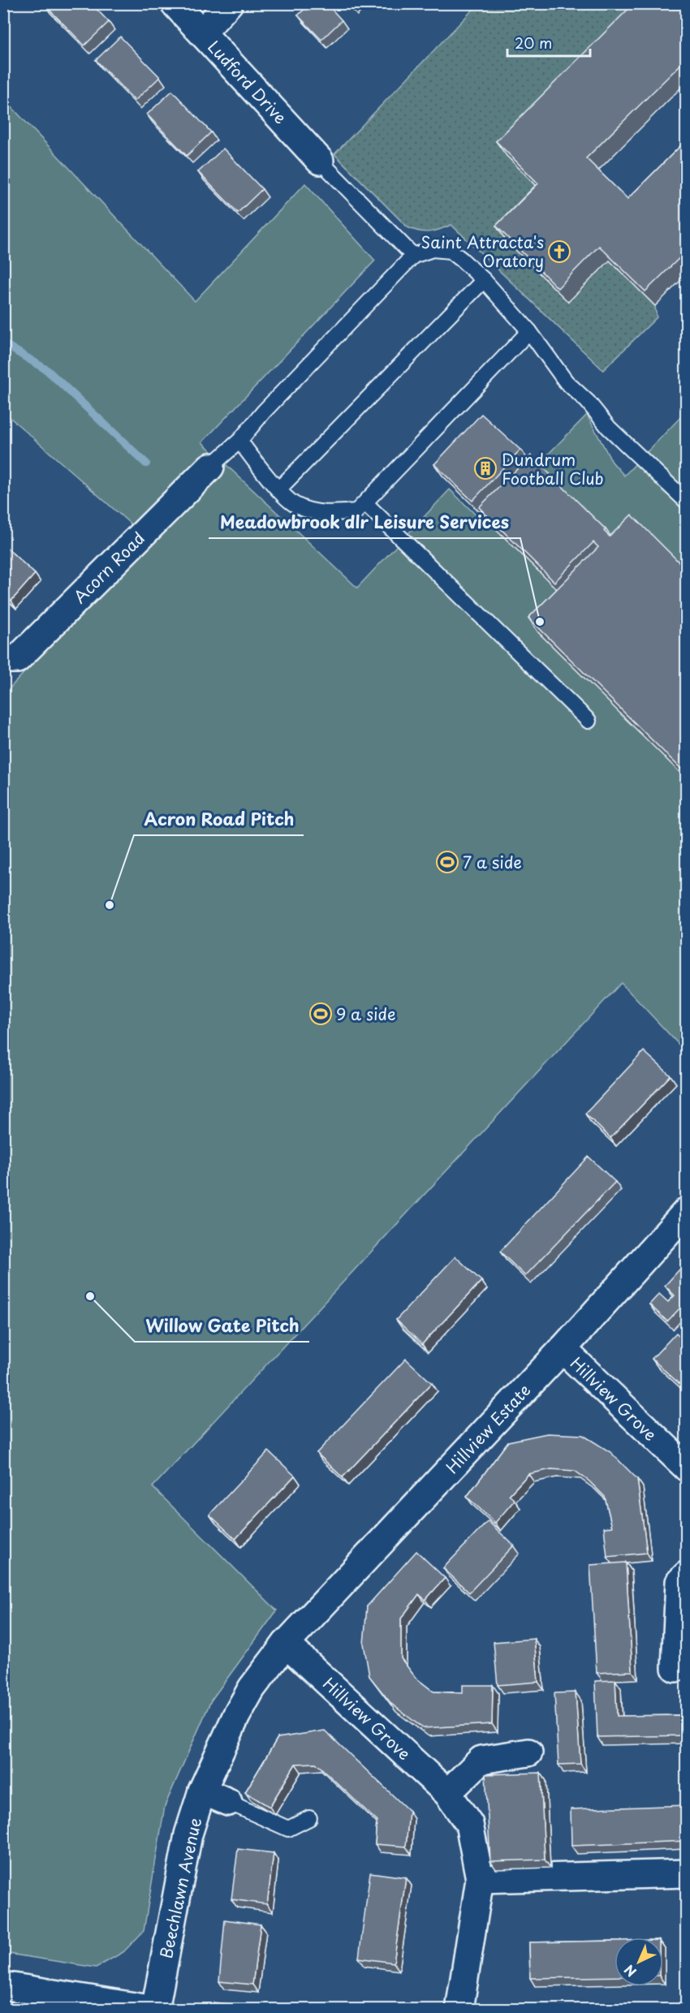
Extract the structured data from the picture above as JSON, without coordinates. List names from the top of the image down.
{
  "streets": {
    "street": [
      "Ludford Drive",
      "Acorn Road",
      "Hillview Grove",
      "Hillview Estate",
      "Beechlawn Avenue"
    ]
  },
  "crossings": [
    ["Hillview Grove", "Hillview Estate"],
    ["Hillview Grove", "Beechlawn Avenue"],
    ["Hillview Estate", "Beechlawn Avenue"]
  ],
  "places": {
    "church": ["Saint Attracta's Oratory"],
    "building": ["Dundrum Football Club"],
    "other": ["Meadowbrook dlr Leisure Services", "Acron Road Pitch", "Willow Gate Pitch"],
    "sports": ["7 a side", "9 a side"]
  },
  "scale_bar": "20 m",
  "north": "bottom left"
}
